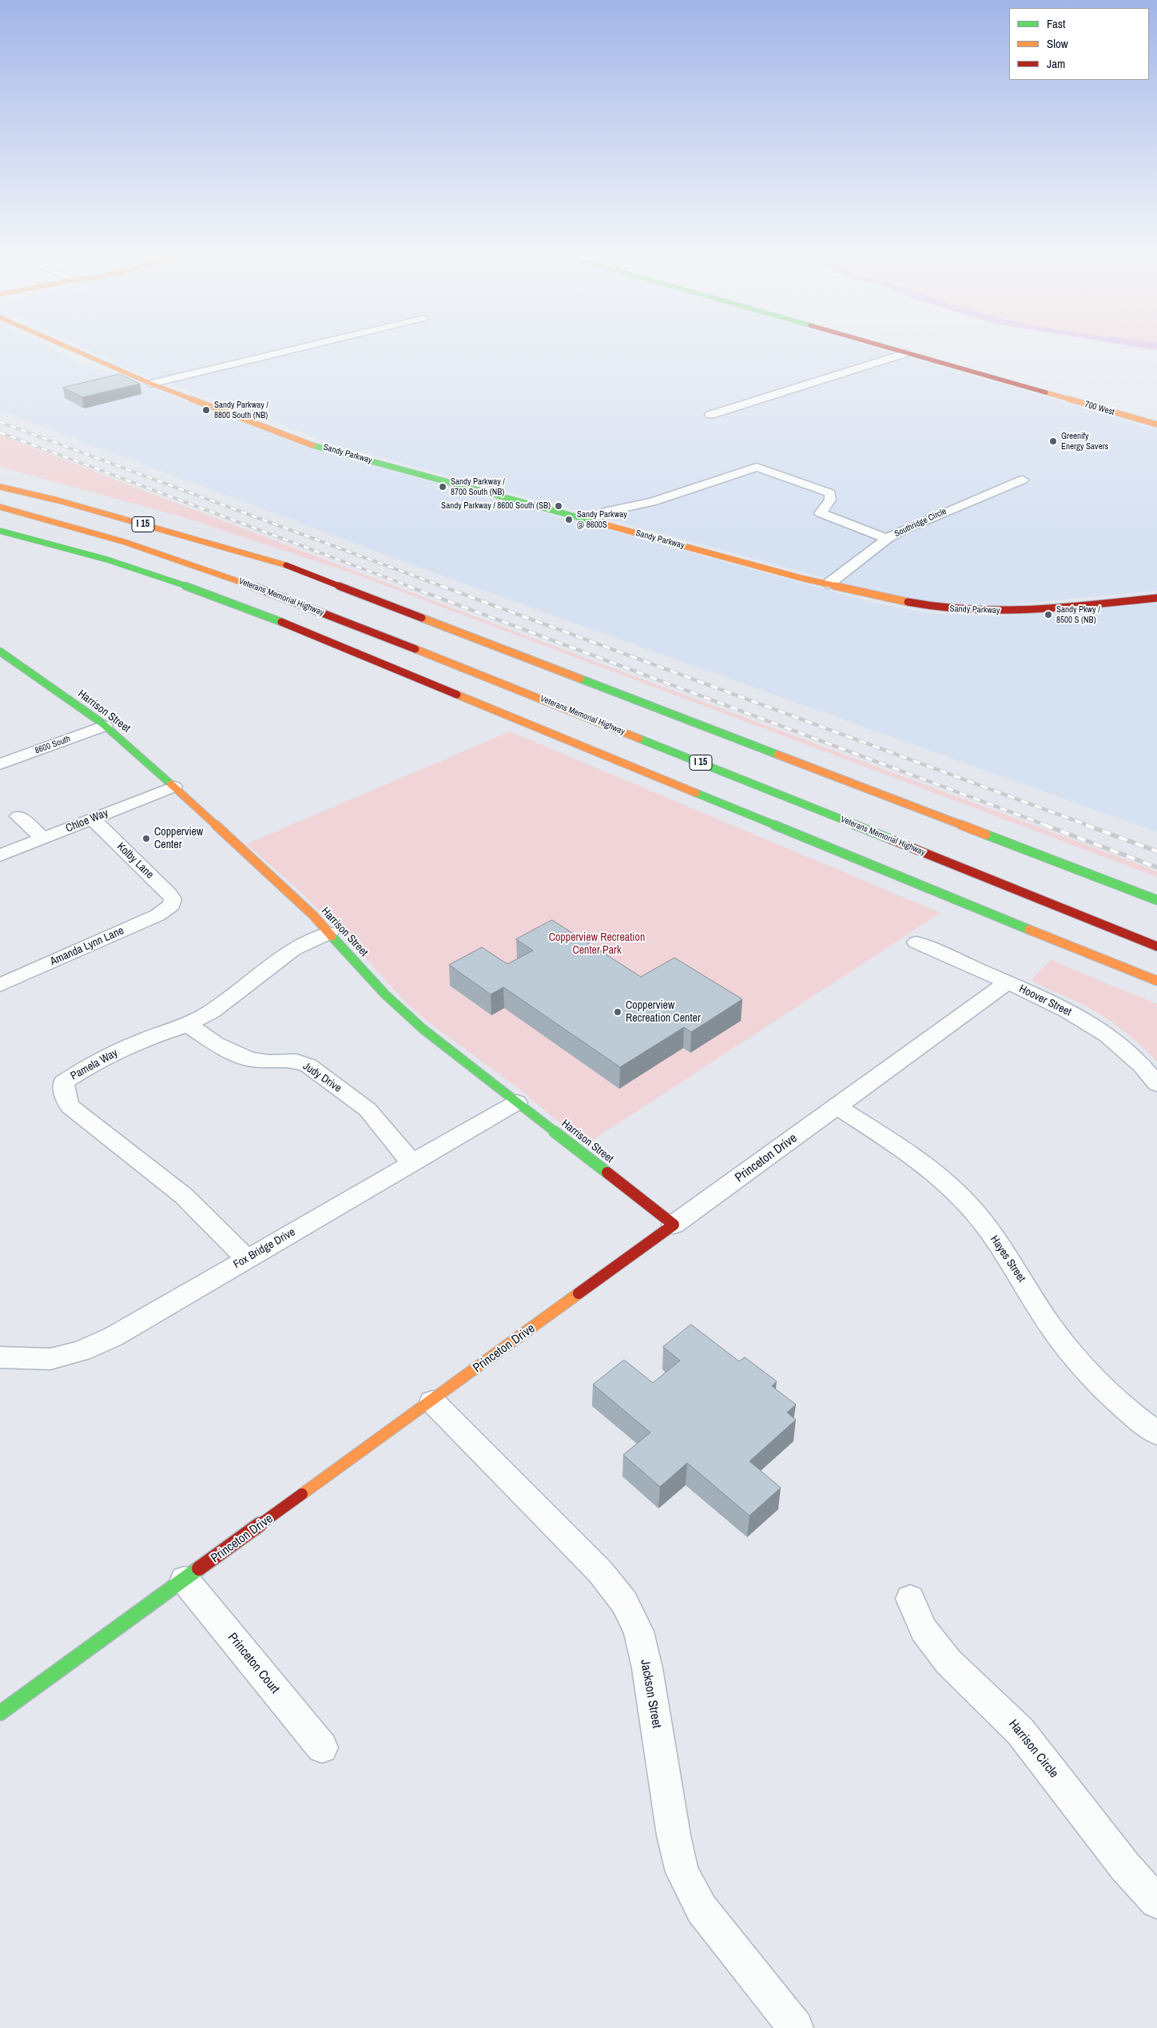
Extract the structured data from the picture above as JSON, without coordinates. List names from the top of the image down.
{
  "streets": {
    "main road": [
      "700 West",
      "Sandy Parkway",
      "I 15",
      "Veterans Memorial Highway",
      "Harrison Street",
      "Princeton Drive"
    ],
    "street": [
      "Southridge Circle",
      "8600 South",
      "Chloe Way",
      "Kolby Lane",
      "Amanda Lynn Lane",
      "Hoover Street",
      "Pamela Way",
      "Judy Drive",
      "Fox Bridge Drive",
      "Hayes Street",
      "Princeton Court",
      "Jackson Street",
      "Harrison Circle"
    ]
  },
  "crossings": [
    ["Sandy Parkway", "Southridge Circle"],
    ["Harrison Street", "8600 South"],
    ["Harrison Street", "Chloe Way"],
    ["Harrison Street", "Pamela Way"],
    ["Harrison Street", "Princeton Drive"],
    ["Harrison Street", "Fox Bridge Drive"],
    ["Chloe Way", "Kolby Lane"],
    ["Kolby Lane", "Amanda Lynn Lane"],
    ["Hoover Street", "Princeton Drive"],
    ["Pamela Way", "Judy Drive"],
    ["Pamela Way", "Fox Bridge Drive"],
    ["Judy Drive", "Fox Bridge Drive"],
    ["Princeton Drive", "Hayes Street"],
    ["Princeton Drive", "Princeton Court"],
    ["Princeton Drive", "Jackson Street"]
  ],
  "parks": ["Copperview Recreation Center Park"],
  "places": [
    "Sandy Parkway / 8800 South (NB)",
    "Greenify Energy Savers",
    "Sandy Parkway / 8700 South (NB)",
    "Sandy Parkway / 8600 South (SB)",
    "Sandy Parkway @ 8600S",
    "Sandy Pkwy / 8500 S (NB)",
    "Copperview Center",
    "Copperview Recreation Center"
  ],
  "legend": ["Fast", "Slow", "Jam"]
}
